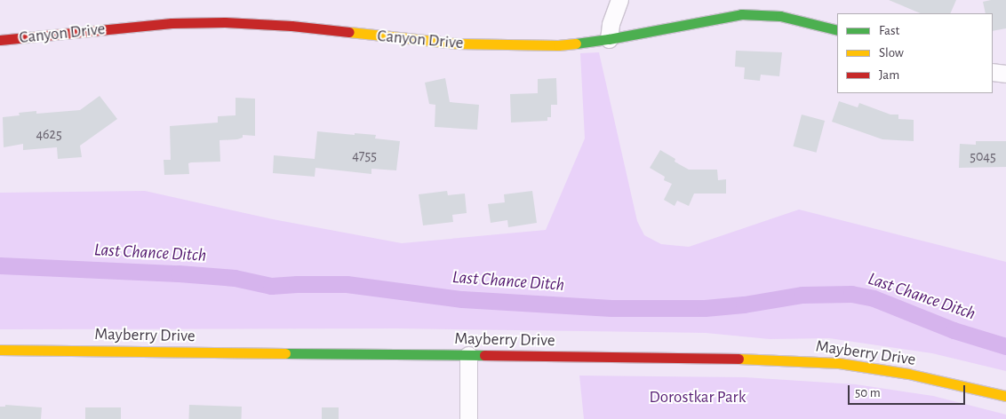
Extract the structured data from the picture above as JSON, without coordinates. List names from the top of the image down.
{
  "streets": {
    "main road": ["Canyon Drive", "Mayberry Drive"]
  },
  "water": ["Last Chance Ditch"],
  "parks": ["Dorostkar Park"],
  "house_numbers": ["4625", "4755", "5045"],
  "legend": ["Fast", "Slow", "Jam"],
  "scale_bar": "50 m"
}
